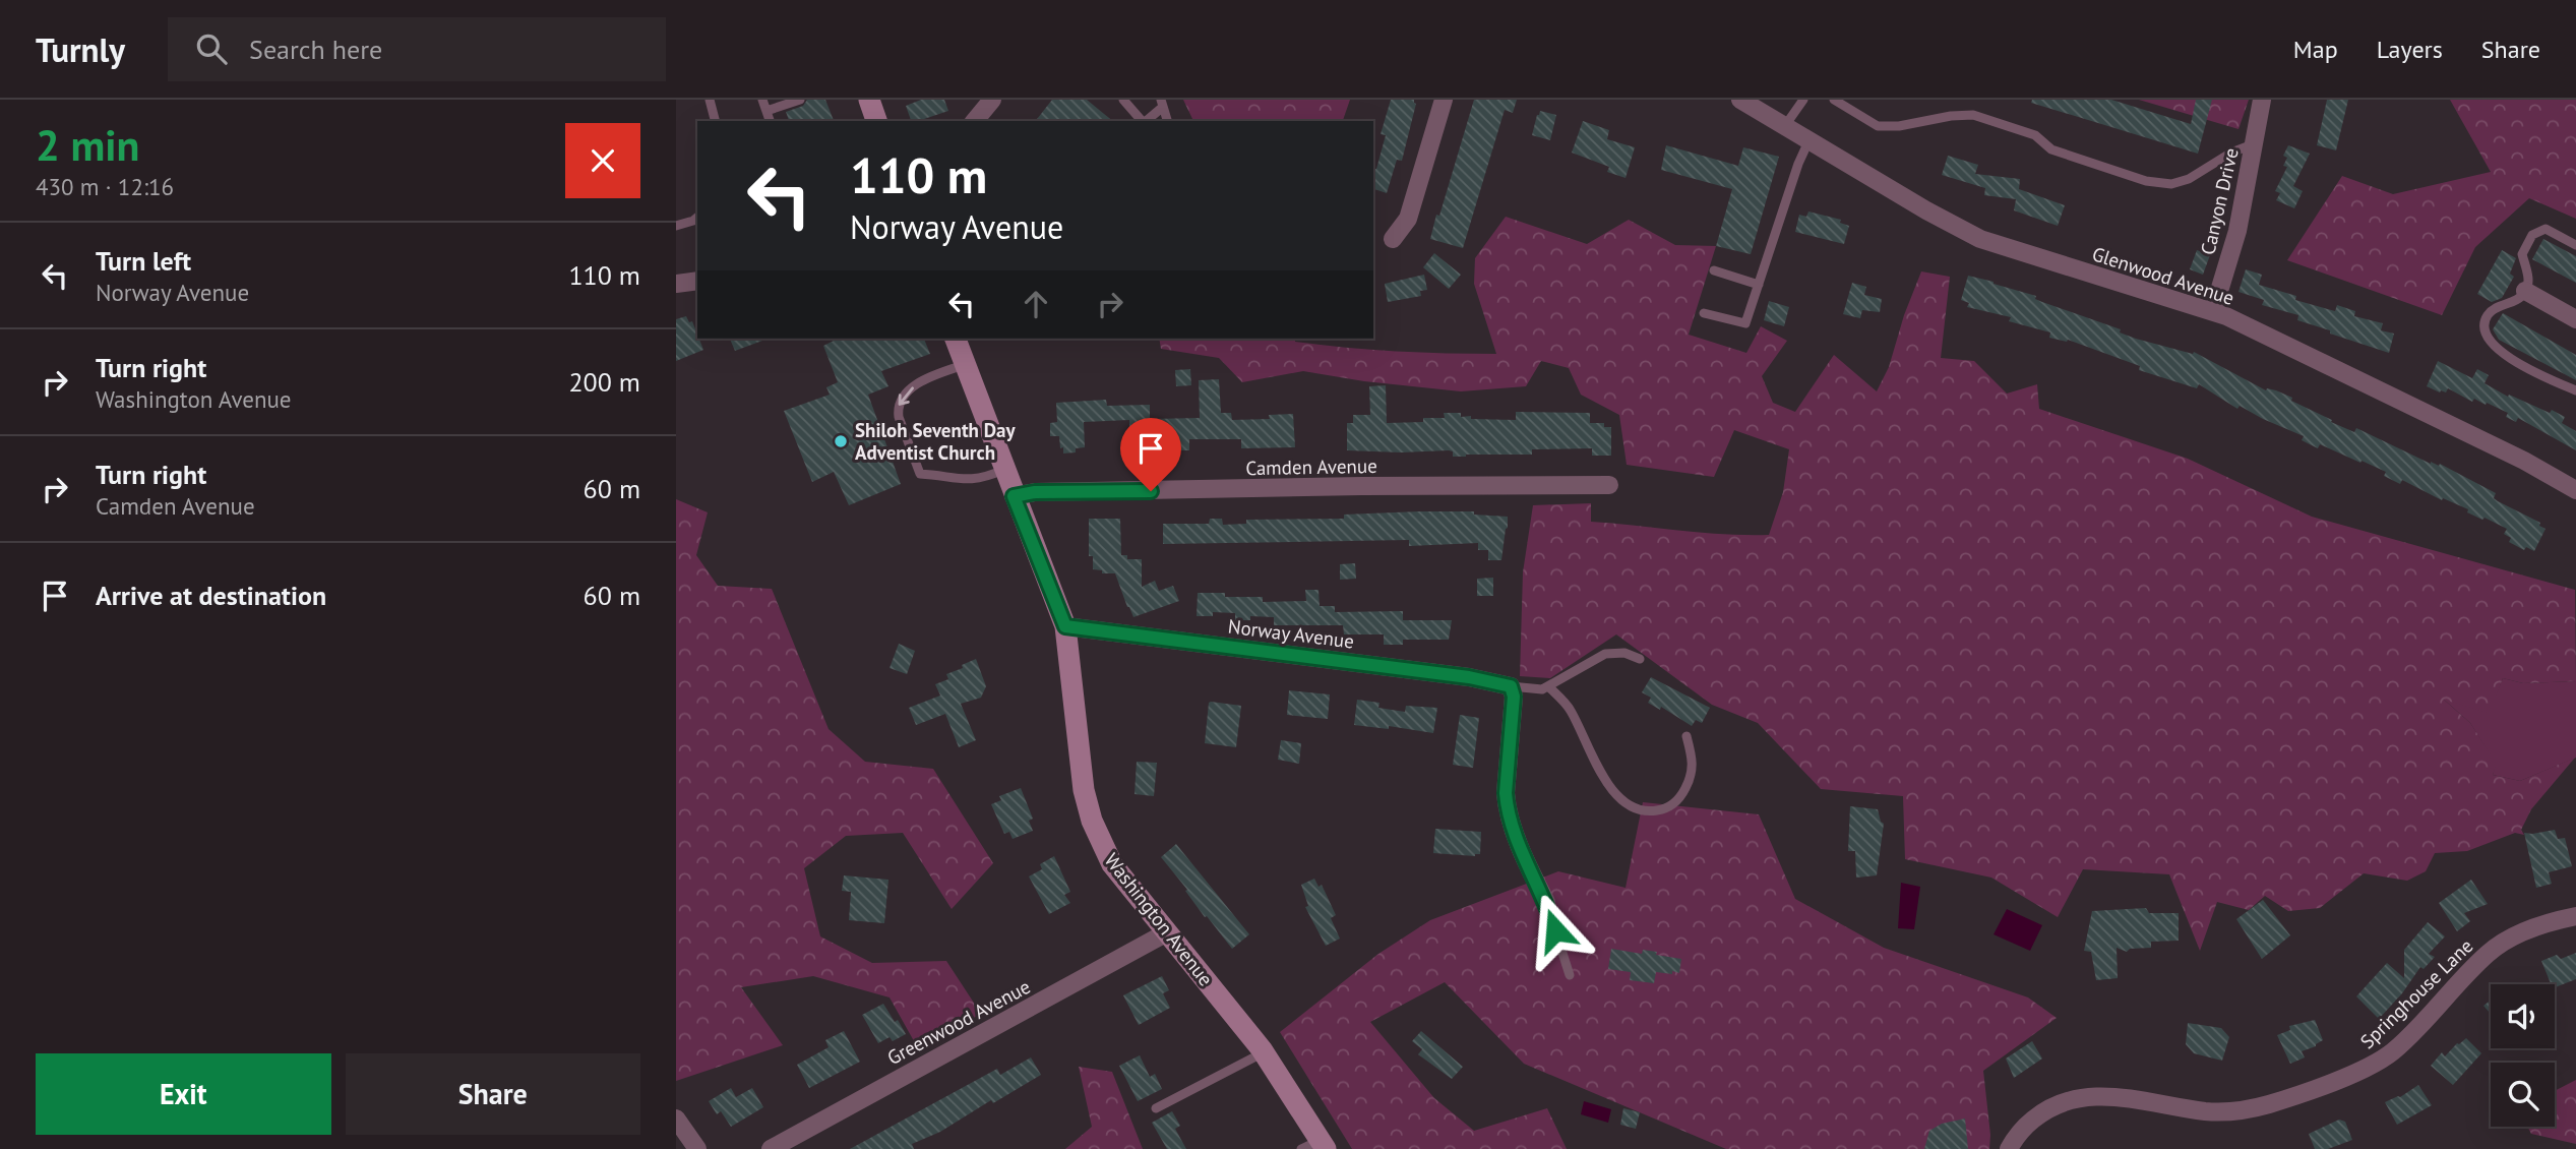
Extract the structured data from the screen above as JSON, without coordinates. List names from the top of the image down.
{
  "streets": {
    "street": [
      "Canyon Drive",
      "Glenwood Avenue",
      "Camden Avenue",
      "Norway Avenue",
      "Washington Avenue",
      "Springhouse Lane",
      "Greenwood Avenue"
    ]
  },
  "crossings": [
    ["Canyon Drive", "Glenwood Avenue"],
    ["Camden Avenue", "Washington Avenue"],
    ["Norway Avenue", "Washington Avenue"],
    ["Washington Avenue", "Greenwood Avenue"]
  ],
  "places": ["Shiloh Seventh Day Adventist Church"],
  "page": {
    "header": "Turnly",
    "search": "Search here",
    "nav": ["Map", "Layers", "Share"],
    "heading": ["2 min", "430 m · 12:16"],
    "turn": ["110 m", "Norway Avenue"],
    "list": [
      {
        "name": "Turn left",
        "note": "Norway Avenue",
        "value": "110 m"
      },
      {
        "name": "Turn right",
        "note": "Washington Avenue",
        "value": "200 m"
      },
      {
        "name": "Turn right",
        "note": "Camden Avenue",
        "value": "60 m"
      },
      {
        "name": "Arrive at destination",
        "value": "60 m"
      }
    ],
    "buttons": ["Exit", "Share"]
  }
}
